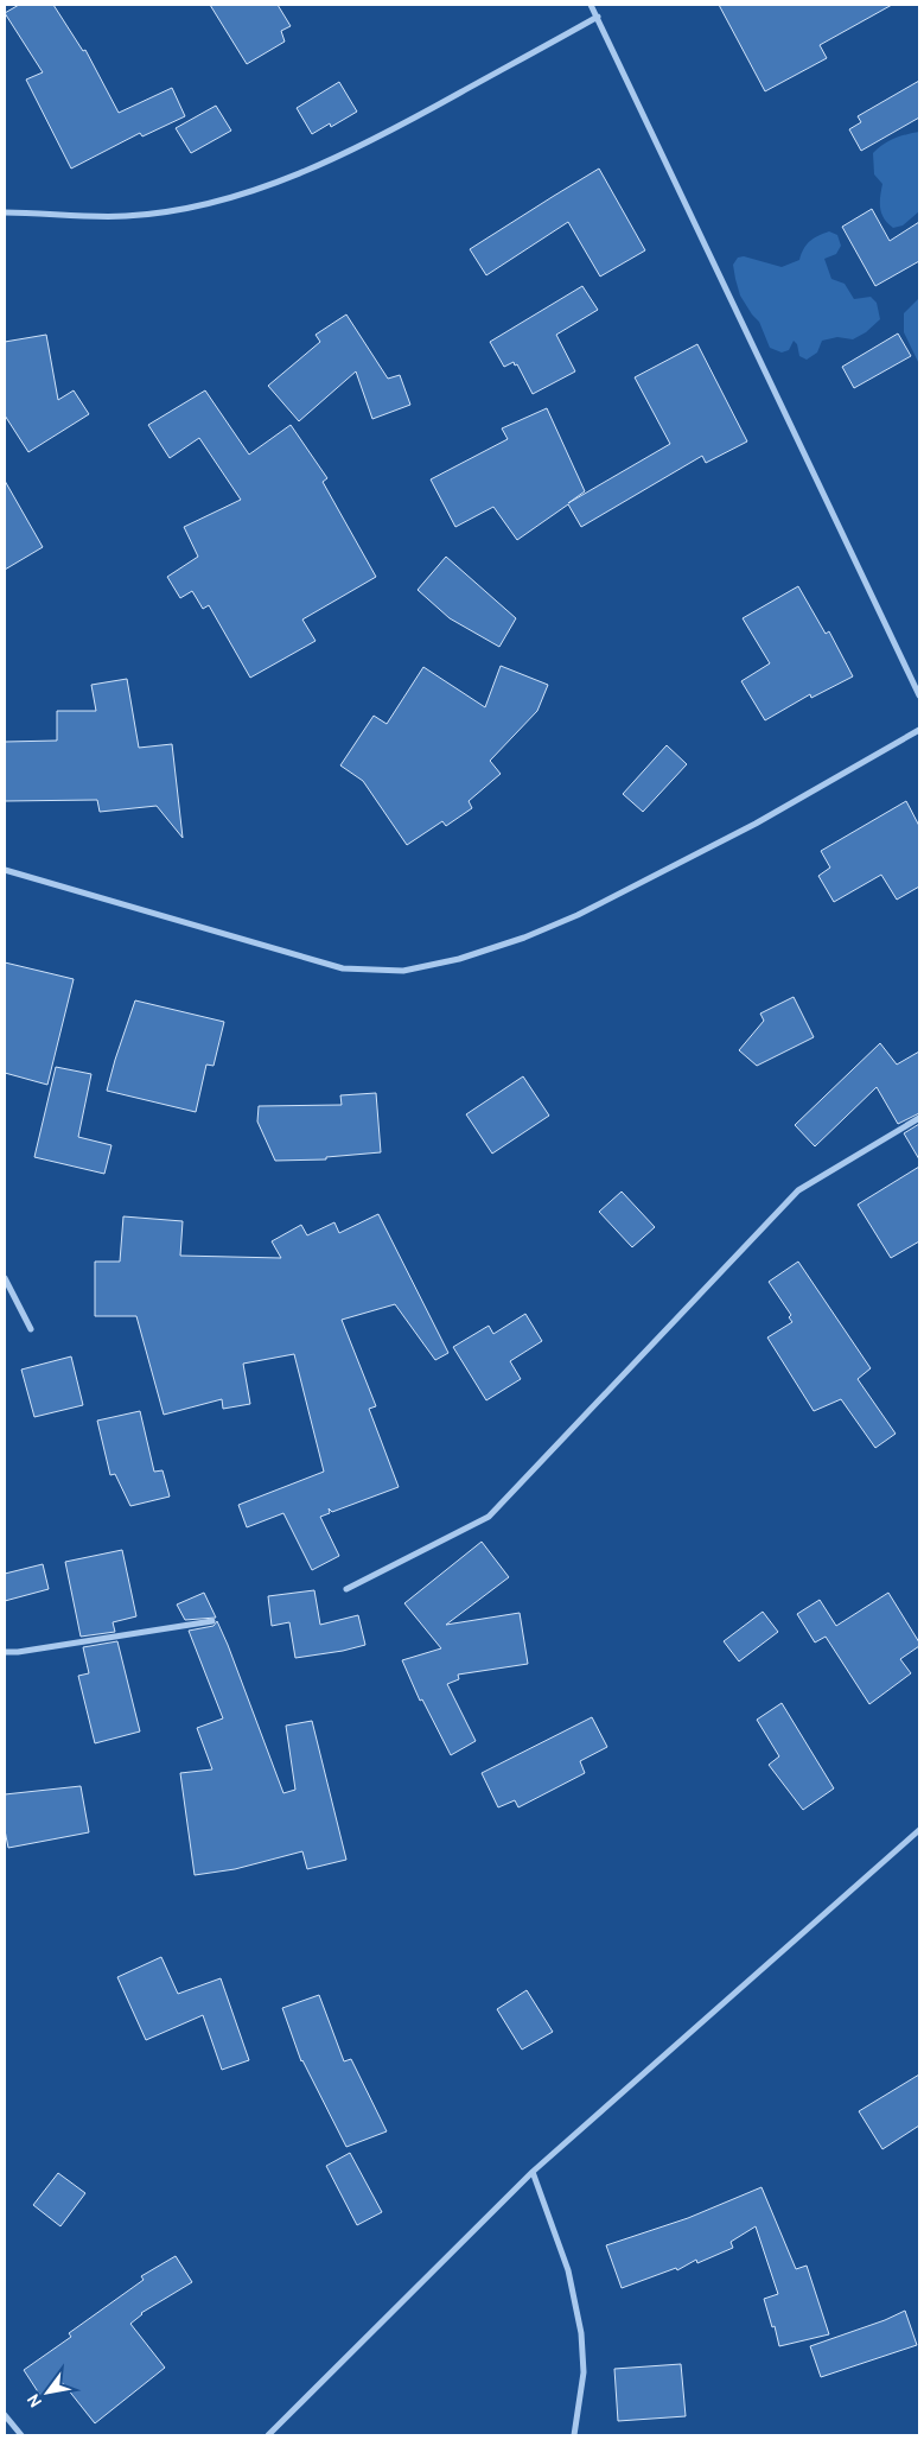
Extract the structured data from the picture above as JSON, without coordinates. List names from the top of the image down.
{
  "north": "bottom left"
}
